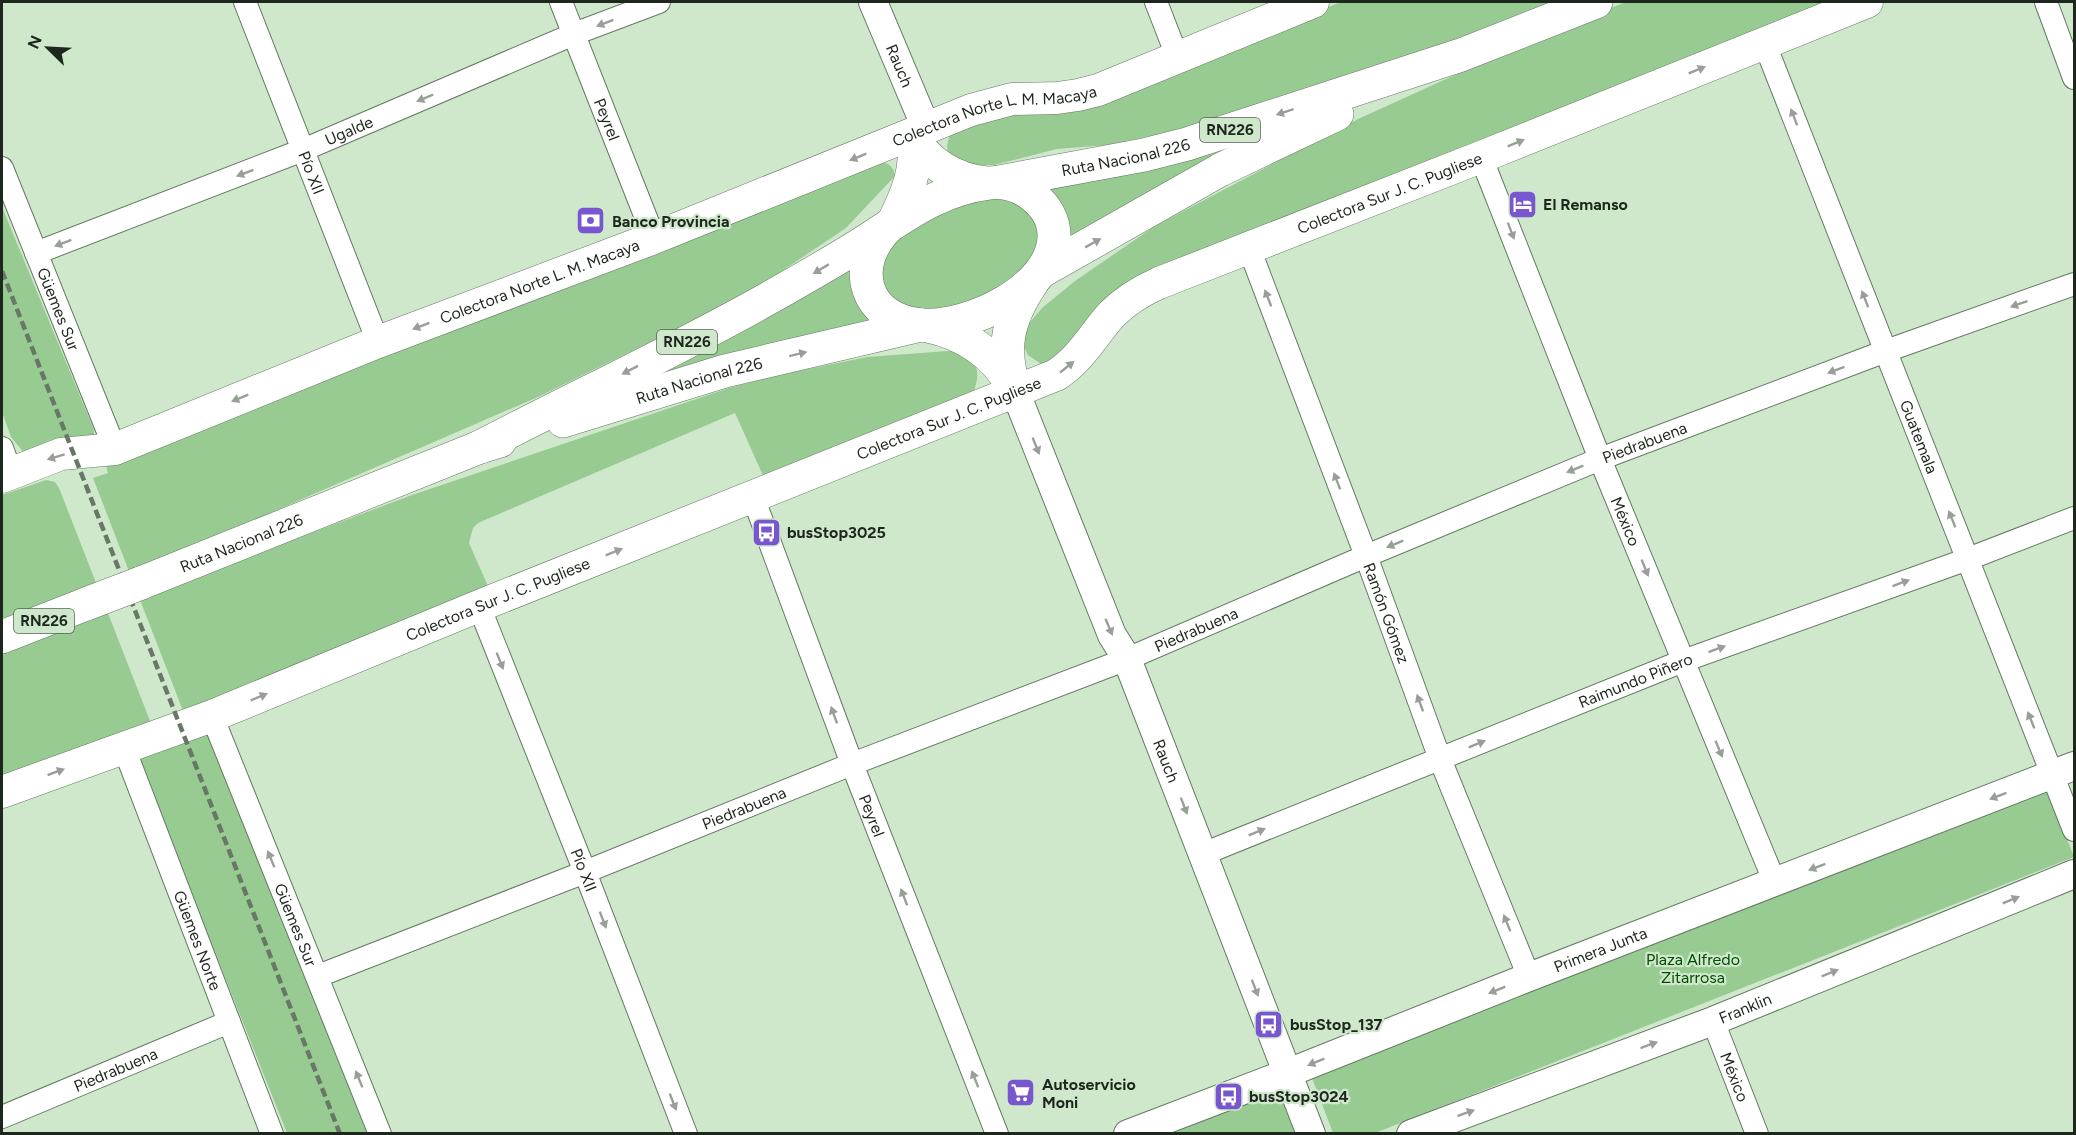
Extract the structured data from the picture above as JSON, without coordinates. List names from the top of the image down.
{
  "streets": {
    "highway": ["RN226", "Ruta Nacional 226"],
    "main road": ["Colectora Norte L. M. Macaya", "Colectora Sur J. C. Pugliese"],
    "street": [
      "Rauch",
      "Peyrel",
      "Ugalde",
      "Pío XII",
      "Güemes Sur",
      "Guatemala",
      "Piedrabuena",
      "México",
      "Ramón Gómez",
      "Raimundo Piñero",
      "Güemes Norte",
      "Primera Junta",
      "Franklin"
    ]
  },
  "crossings": [
    ["Rauch", "Colectora Norte L. M. Macaya"],
    ["Rauch", "Colectora Sur J. C. Pugliese"],
    ["Rauch", "Piedrabuena"],
    ["Rauch", "Raimundo Piñero"],
    ["Rauch", "Primera Junta"],
    ["Colectora Norte L. M. Macaya", "Peyrel"],
    ["Colectora Norte L. M. Macaya", "Pío XII"],
    ["Colectora Norte L. M. Macaya", "Güemes Sur"],
    ["Peyrel", "Ugalde"],
    ["Peyrel", "Colectora Sur J. C. Pugliese"],
    ["Peyrel", "Piedrabuena"],
    ["Ugalde", "Pío XII"],
    ["Ugalde", "Güemes Sur"],
    ["Pío XII", "Colectora Sur J. C. Pugliese"],
    ["Pío XII", "Piedrabuena"],
    ["Colectora Sur J. C. Pugliese", "Güemes Sur"],
    ["Colectora Sur J. C. Pugliese", "Guatemala"],
    ["Colectora Sur J. C. Pugliese", "México"],
    ["Colectora Sur J. C. Pugliese", "Ramón Gómez"],
    ["Colectora Sur J. C. Pugliese", "Güemes Norte"],
    ["Güemes Sur", "Piedrabuena"],
    ["Guatemala", "Piedrabuena"],
    ["Guatemala", "Raimundo Piñero"],
    ["Guatemala", "Primera Junta"],
    ["Piedrabuena", "México"],
    ["Piedrabuena", "Ramón Gómez"],
    ["Piedrabuena", "Güemes Norte"],
    ["México", "Raimundo Piñero"],
    ["México", "Primera Junta"],
    ["México", "Franklin"],
    ["Ramón Gómez", "Raimundo Piñero"],
    ["Ramón Gómez", "Primera Junta"]
  ],
  "one_way": [
    "Rauch",
    "Colectora Norte L. M. Macaya",
    "Peyrel",
    "Ugalde",
    "Pío XII",
    "Colectora Sur J. C. Pugliese",
    "Güemes Sur",
    "Guatemala",
    "Piedrabuena",
    "México",
    "Ramón Gómez",
    "Raimundo Piñero",
    "Primera Junta",
    "Franklin"
  ],
  "parks": ["Plaza Alfredo Zitarrosa"],
  "places": {
    "hotel": ["El Remanso"],
    "bank": ["Banco Provincia"],
    "bus stop": ["busStop3025", "busStop_137", "busStop3024"],
    "supermarket": ["Autoservicio Moni"]
  },
  "north": "top left"
}
